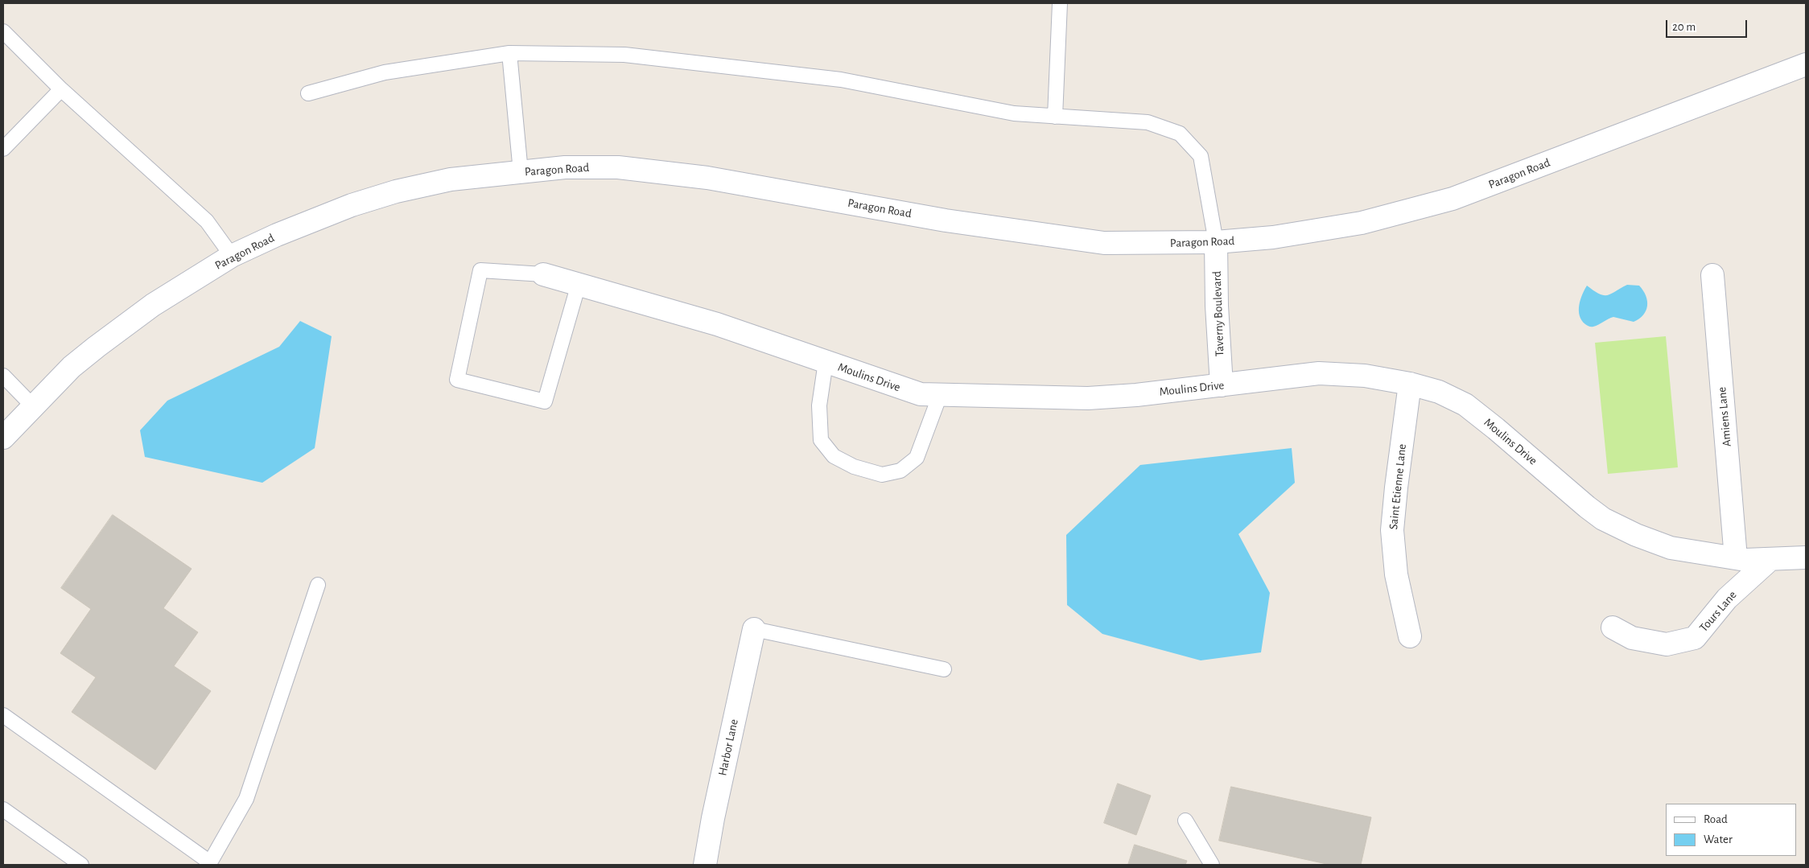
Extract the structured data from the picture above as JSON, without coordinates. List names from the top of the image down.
{
  "streets": {
    "street": [
      "Paragon Road",
      "Taverny Boulevard",
      "Moulins Drive",
      "Amiens Lane",
      "Saint Etienne Lane",
      "Tours Lane",
      "Harbor Lane"
    ]
  },
  "crossings": [
    ["Paragon Road", "Taverny Boulevard"],
    ["Taverny Boulevard", "Moulins Drive"],
    ["Moulins Drive", "Amiens Lane"],
    ["Moulins Drive", "Saint Etienne Lane"],
    ["Moulins Drive", "Tours Lane"]
  ],
  "legend": ["Road", "Water"],
  "scale_bar": "20 m"
}
